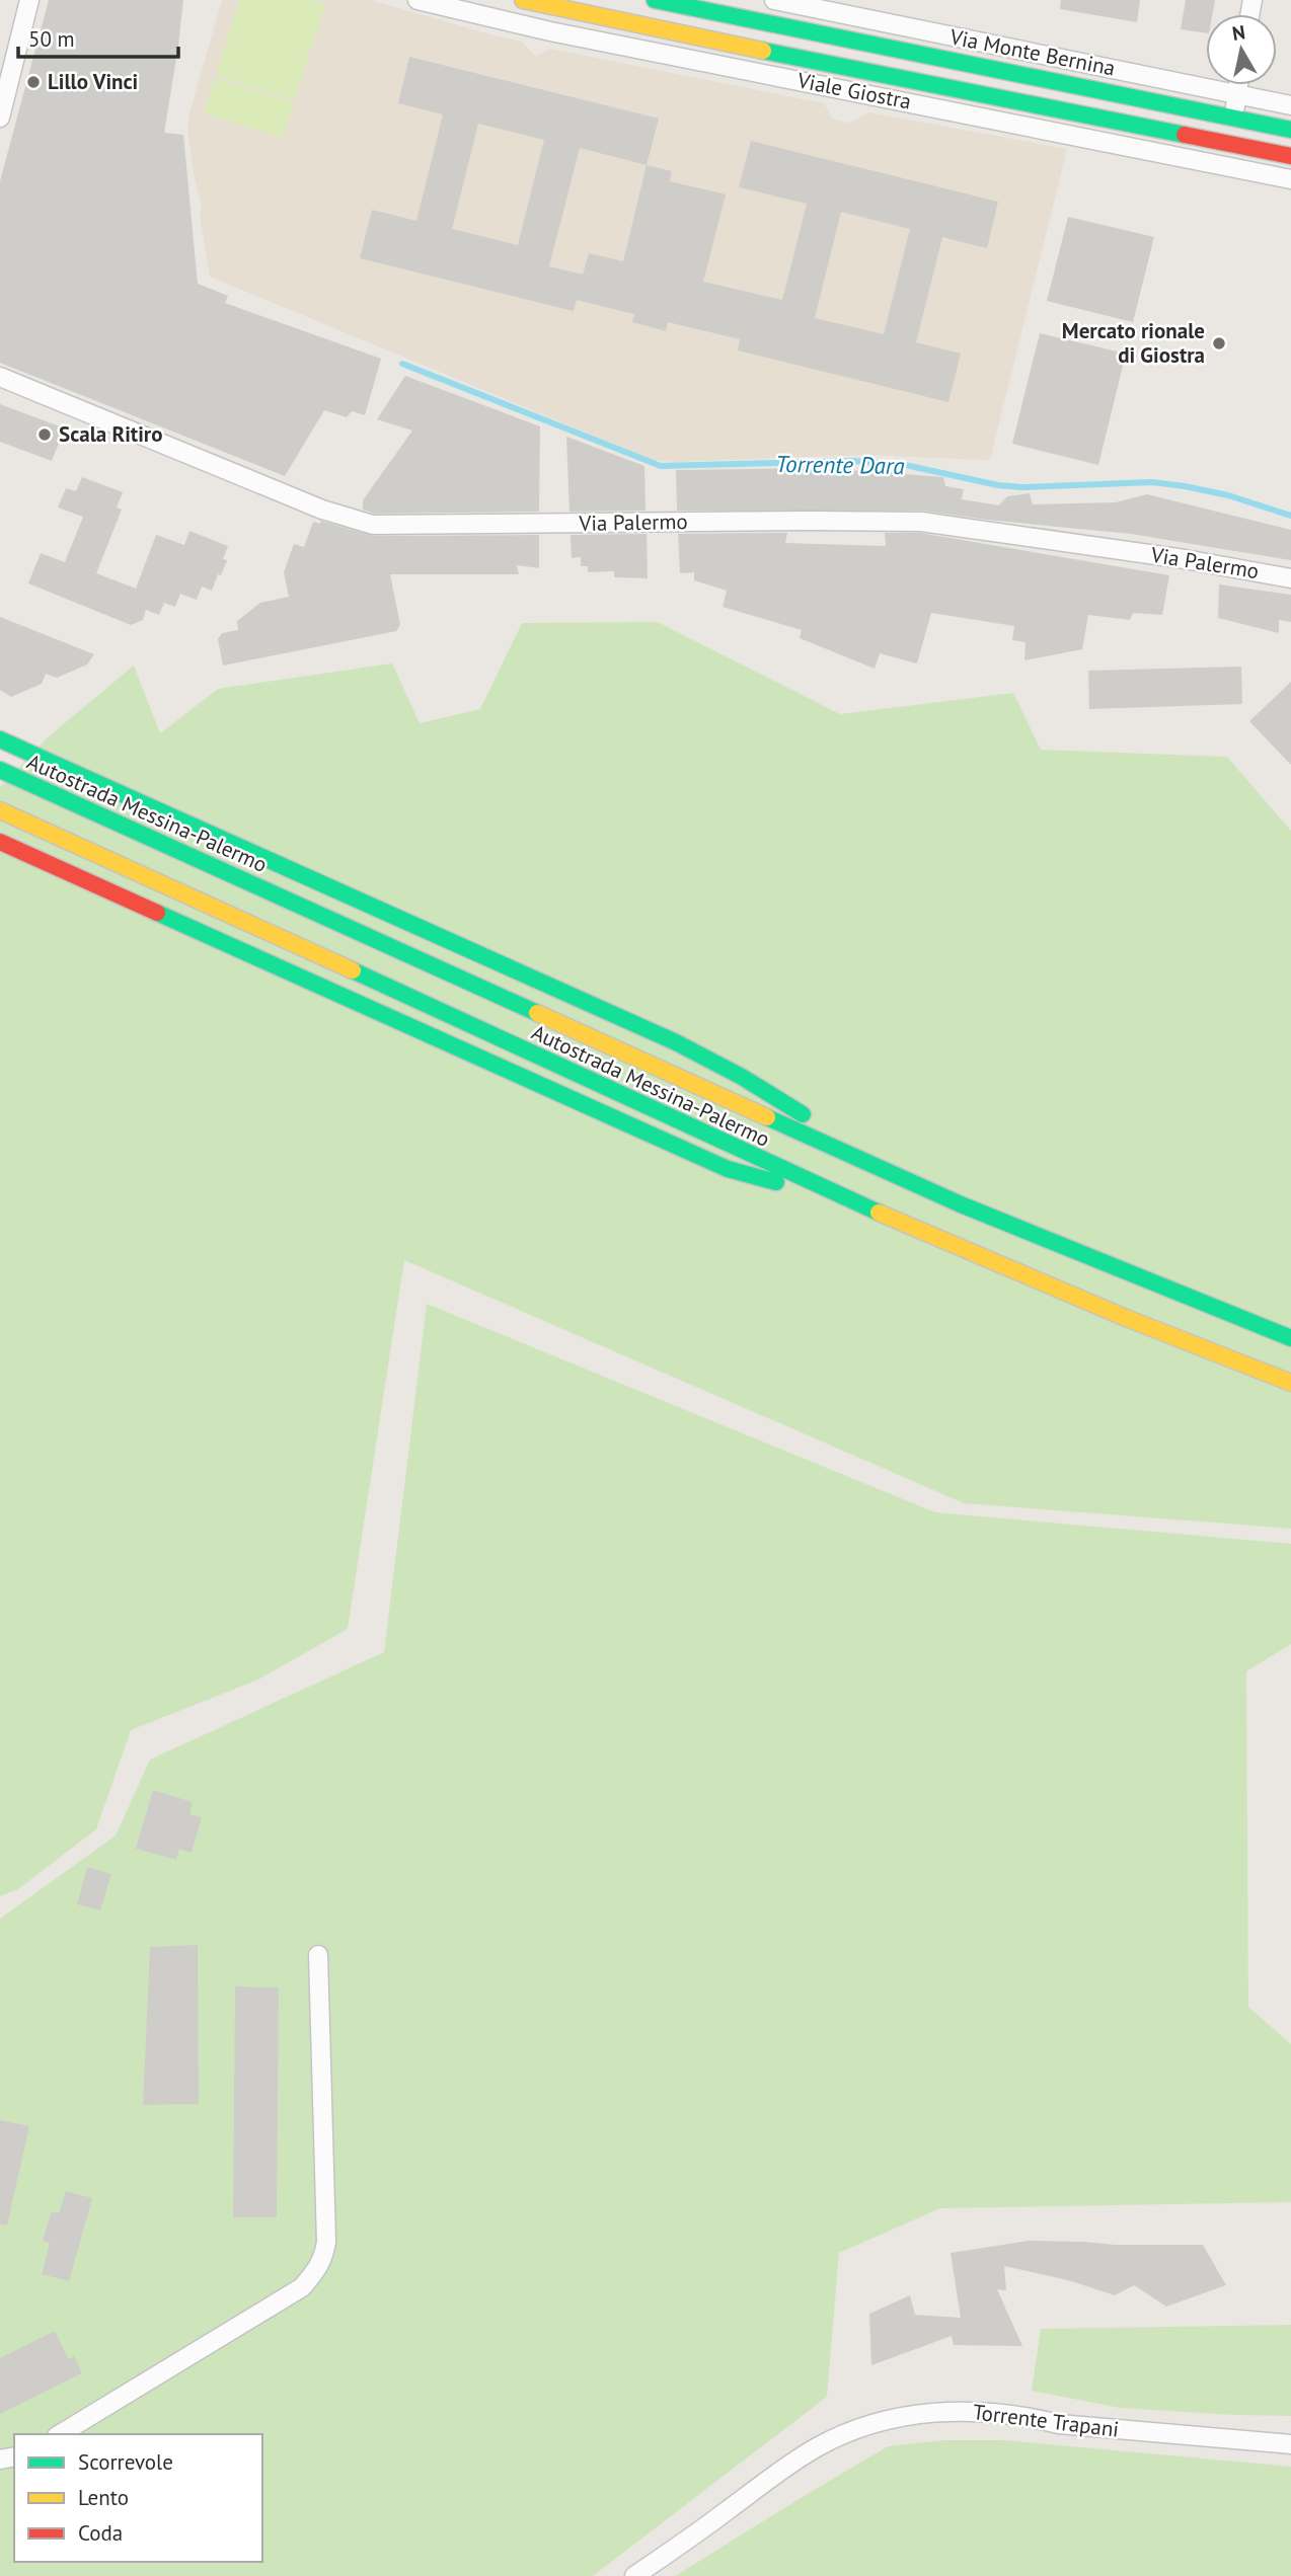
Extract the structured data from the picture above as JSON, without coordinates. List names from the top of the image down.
{
  "streets": {
    "main road": ["Viale Giostra", "Autostrada Messina-Palermo"],
    "street": ["Via Monte Bernina", "Via Palermo", "Torrente Trapani"]
  },
  "water": ["Torrente Dara"],
  "places": ["Lillo Vinci", "Mercato rionale di Giostra", "Scala Ritiro"],
  "legend": ["Scorrevole", "Lento", "Coda"],
  "scale_bar": "50 m",
  "north": "top"
}
